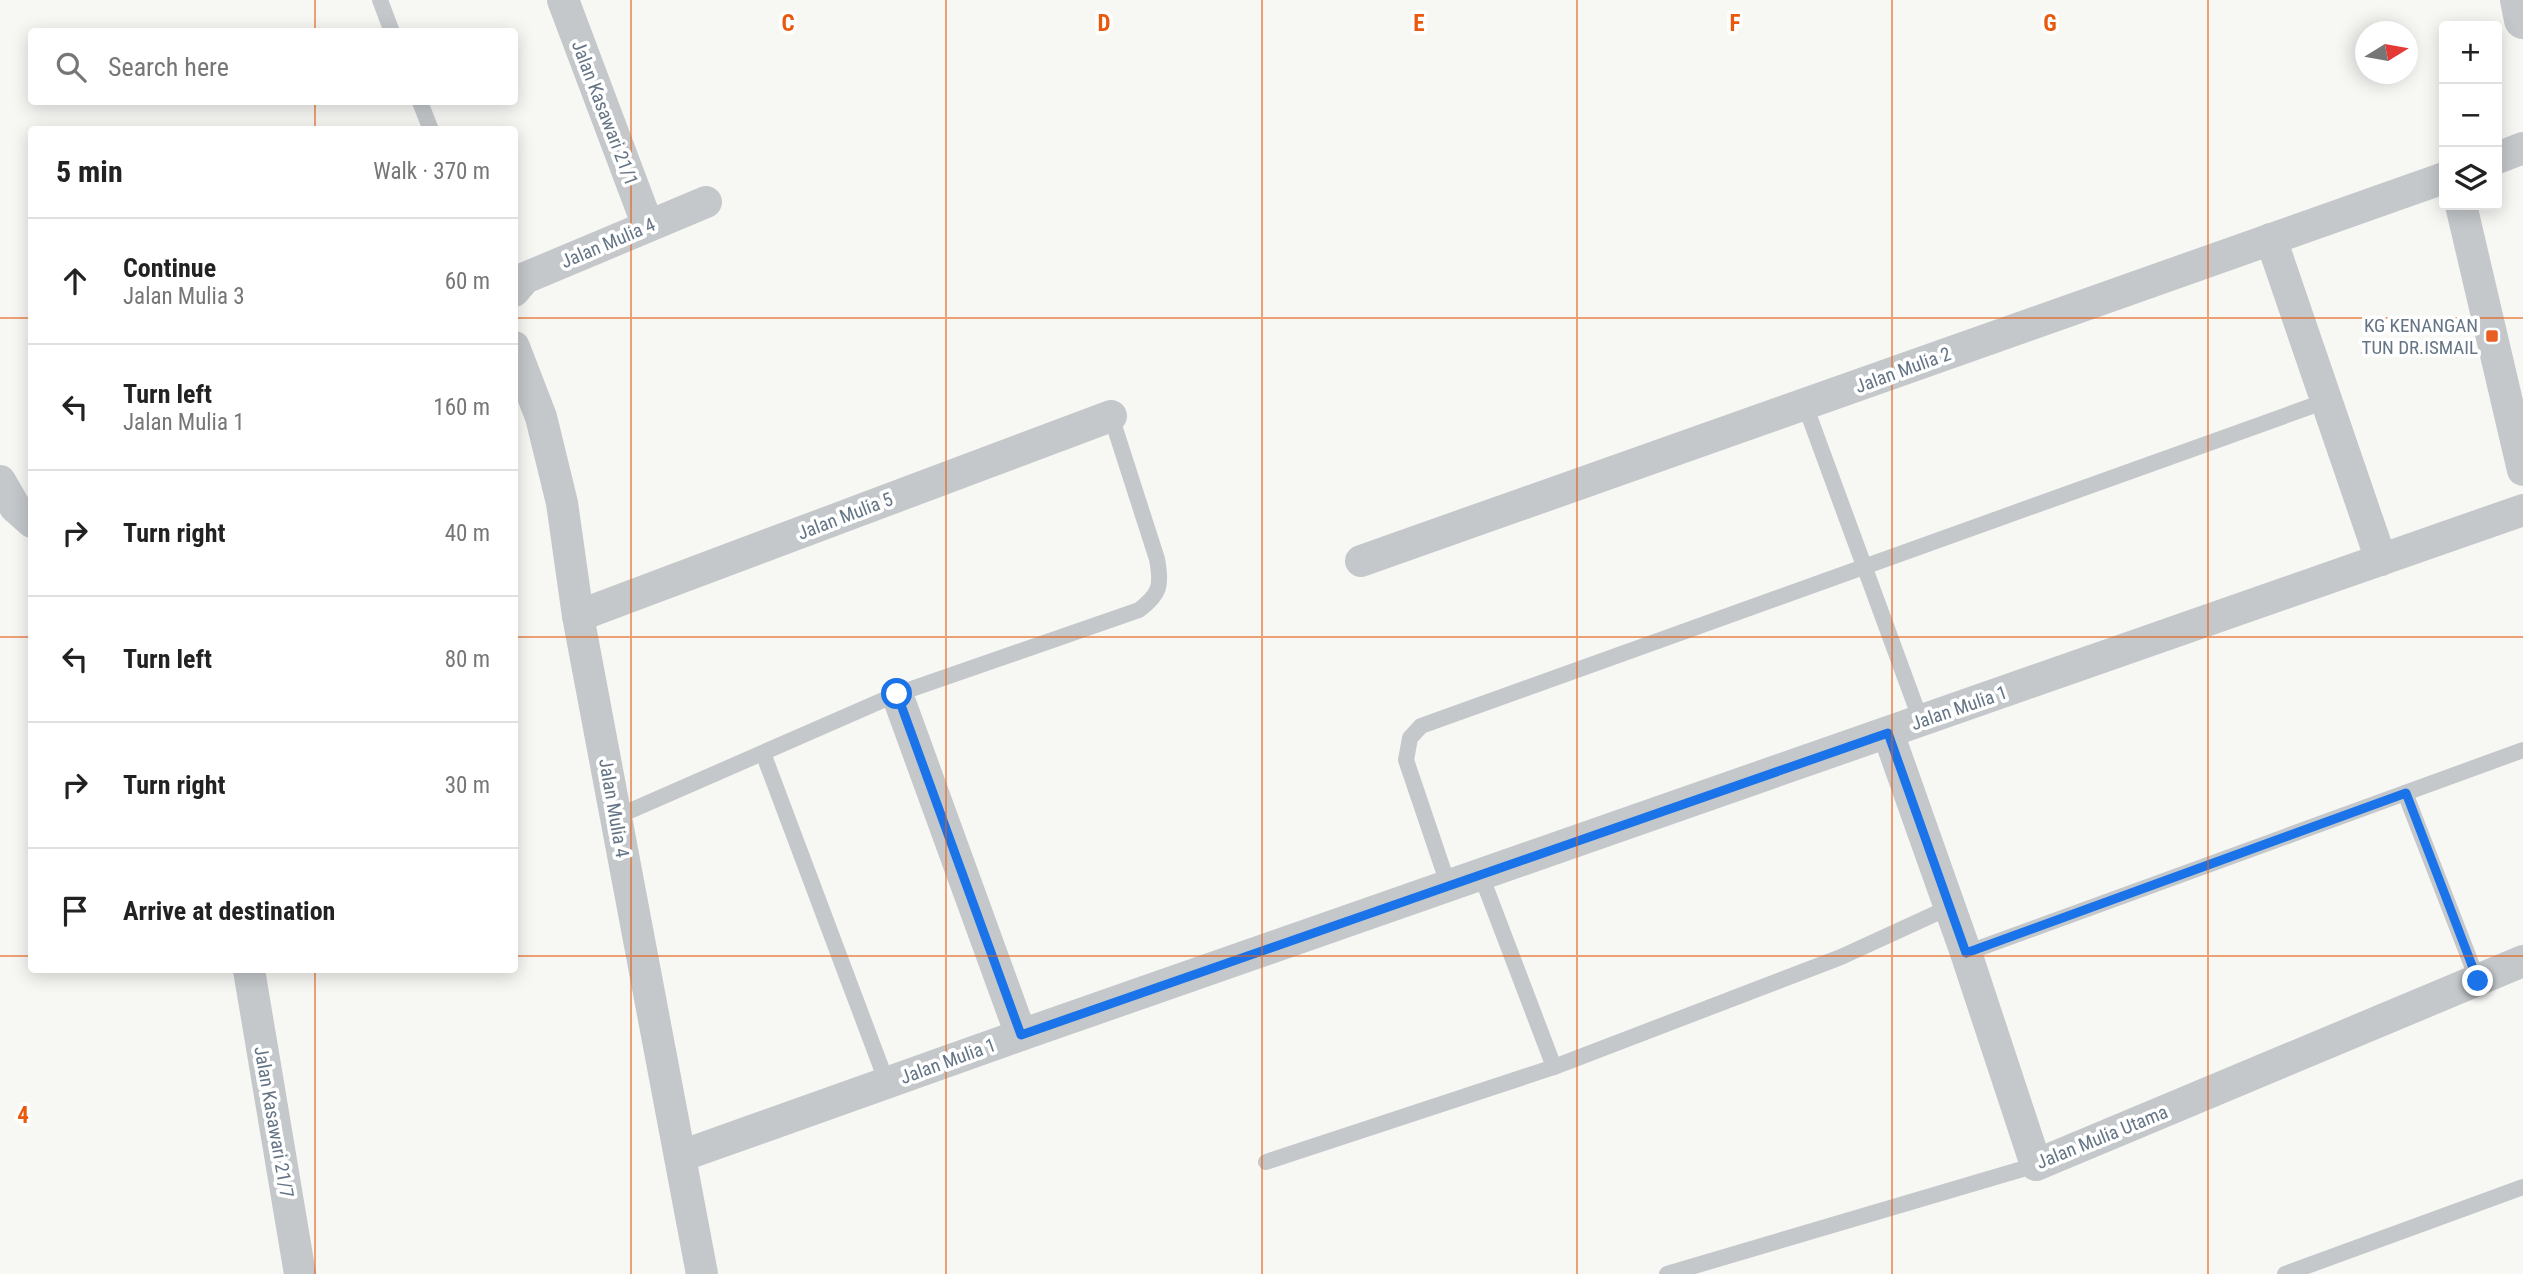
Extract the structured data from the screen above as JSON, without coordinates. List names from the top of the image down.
{
  "streets": {
    "street": [
      "Jalan Kasawari 21/1",
      "Jalan Mulia 4",
      "Jalan Mulia 2",
      "Jalan Mulia 5",
      "Jalan Mulia 1",
      "Jalan Kasawari 21/7",
      "Jalan Mulia Utama"
    ]
  },
  "crossings": [
    ["Jalan Kasawari 21/1", "Jalan Mulia 4"],
    ["Jalan Mulia 4", "Jalan Mulia 5"],
    ["Jalan Mulia 4", "Jalan Mulia 1"]
  ],
  "places": {
    "transit": ["KG KENANGAN TUN DR.ISMAIL"]
  },
  "north": "right",
  "page": {
    "map_buttons": ["+", "−"],
    "search": "Search here",
    "heading": ["5 min", "Walk · 370 m"],
    "list": [
      ["Continue", "Jalan Mulia 3", "60 m"],
      ["Turn left", "Jalan Mulia 1", "160 m"],
      ["Turn right", "40 m"],
      ["Turn left", "80 m"],
      ["Turn right", "30 m"],
      "Arrive at destination"
    ]
  },
  "grid": {
    "columns": [
      "C",
      "D",
      "E",
      "F",
      "G"
    ],
    "rows": ["4"]
  }
}
